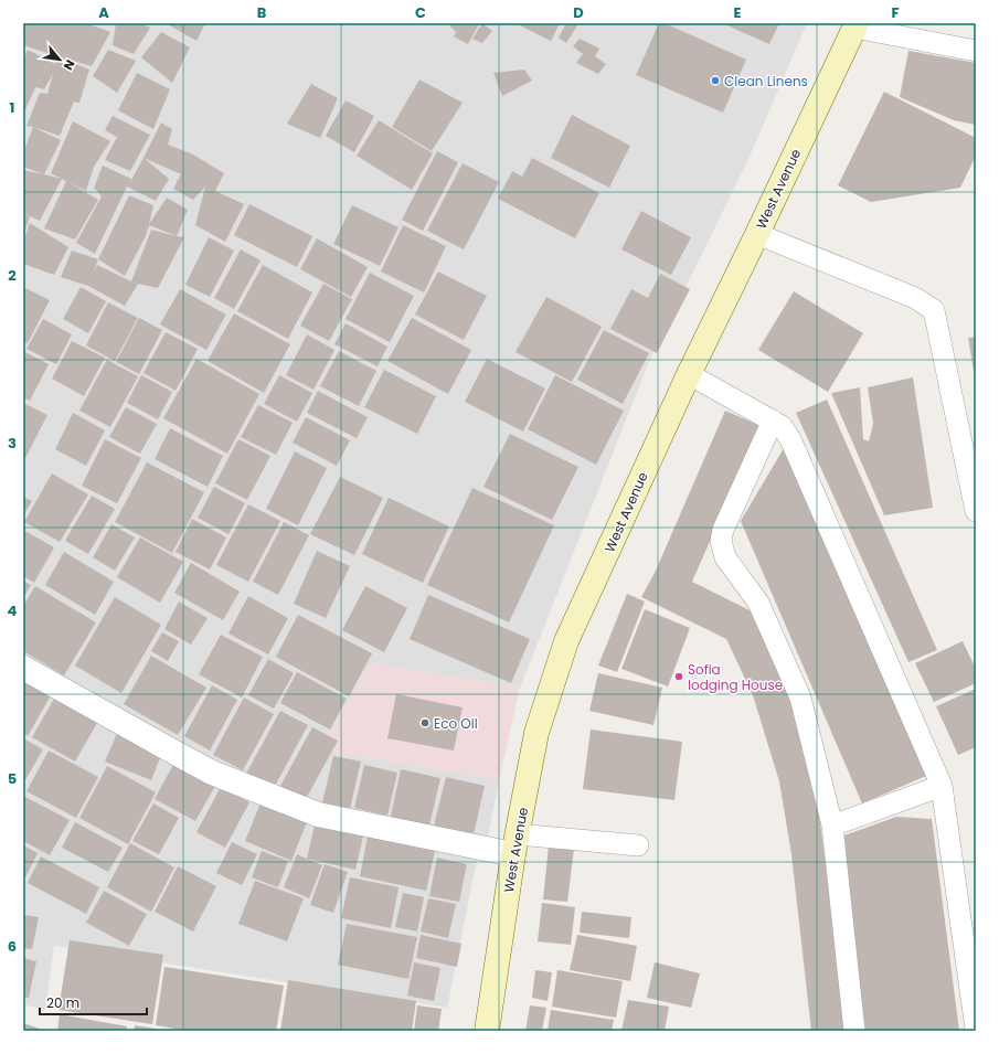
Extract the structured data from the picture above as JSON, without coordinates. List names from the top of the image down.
{
  "streets": {
    "main road": ["West Avenue"]
  },
  "places": ["Clean Linens", "Sofia lodging House", "Eco Oil"],
  "scale_bar": "20 m",
  "north": "bottom right",
  "grid": {
    "columns": [
      "A",
      "B",
      "C",
      "D",
      "E",
      "F"
    ],
    "rows": [
      "1",
      "2",
      "3",
      "4",
      "5",
      "6"
    ]
  }
}
